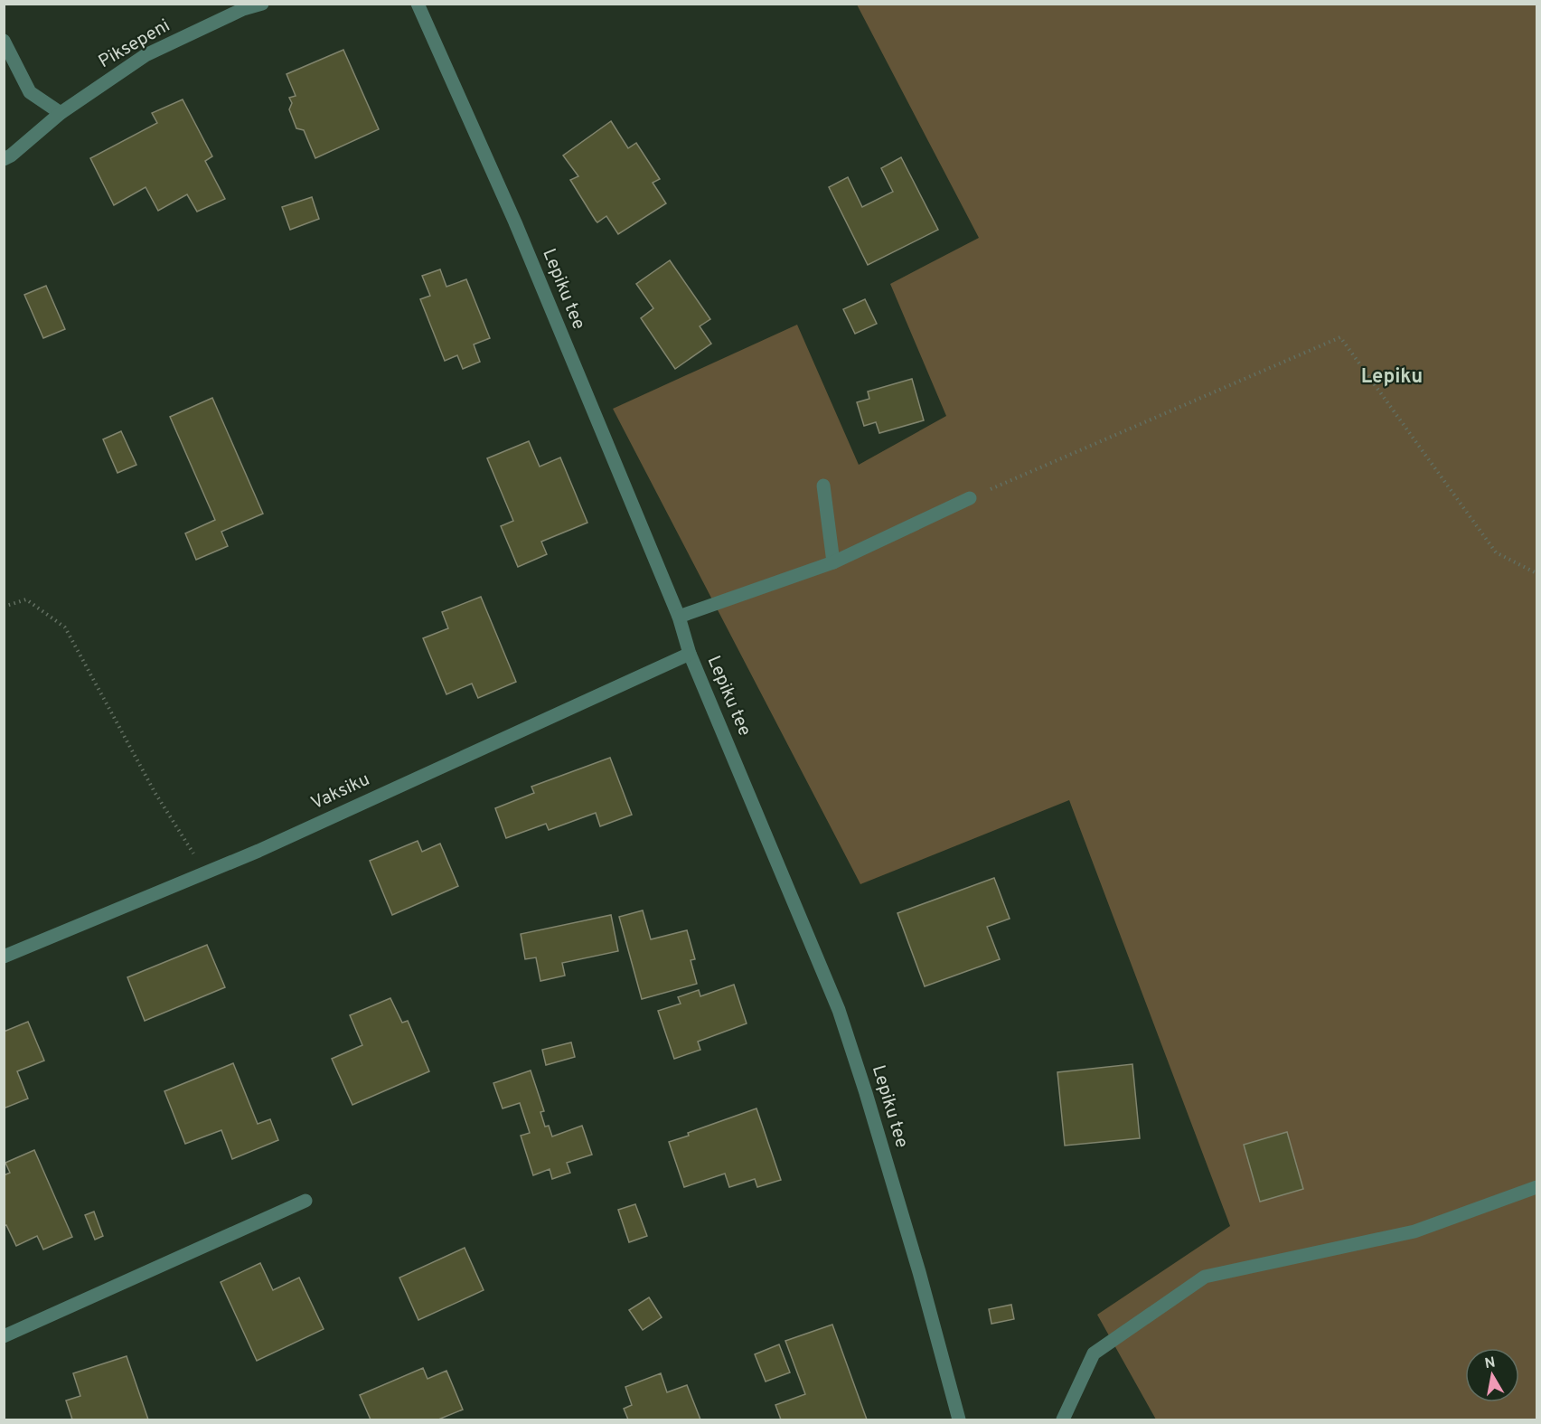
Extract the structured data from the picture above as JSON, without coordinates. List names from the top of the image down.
{
  "streets": {
    "street": ["Piksepeni", "Lepiku tee", "Vaksiku"]
  },
  "crossings": [
    ["Lepiku tee", "Vaksiku"]
  ],
  "districts": ["Lepiku"],
  "north": "top"
}
